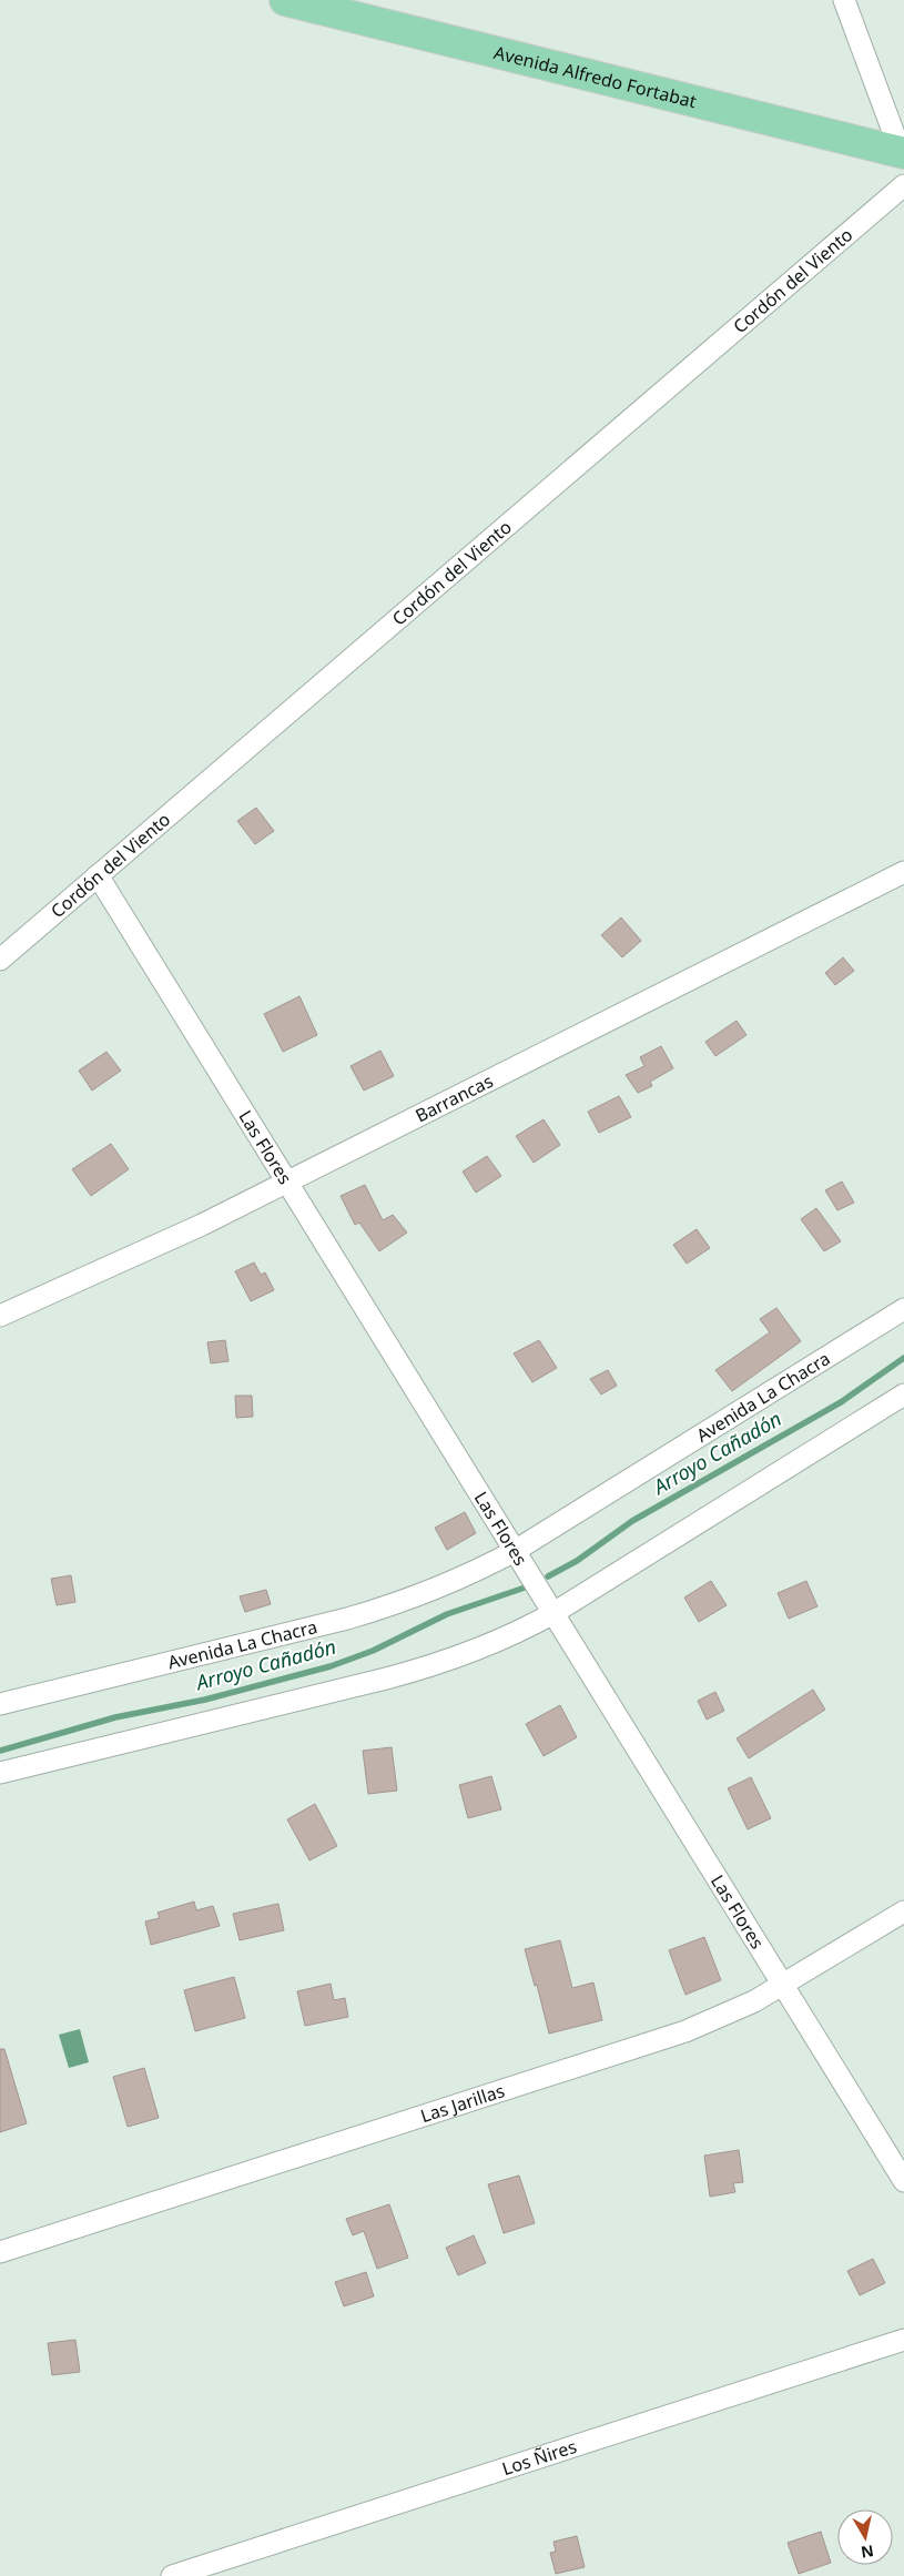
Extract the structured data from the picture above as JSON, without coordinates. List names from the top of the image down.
{
  "streets": {
    "highway": ["Avenida Alfredo Fortabat"],
    "street": [
      "Cordón del Viento",
      "Barrancas",
      "Las Flores",
      "Avenida La Chacra",
      "Las Jarillas",
      "Los Ñires"
    ]
  },
  "crossings": [
    ["Cordón del Viento", "Las Flores"],
    ["Barrancas", "Las Flores"],
    ["Las Flores", "Avenida La Chacra"],
    ["Las Flores", "Las Jarillas"]
  ],
  "water": ["Arroyo Cañadón"],
  "north": "bottom"
}
